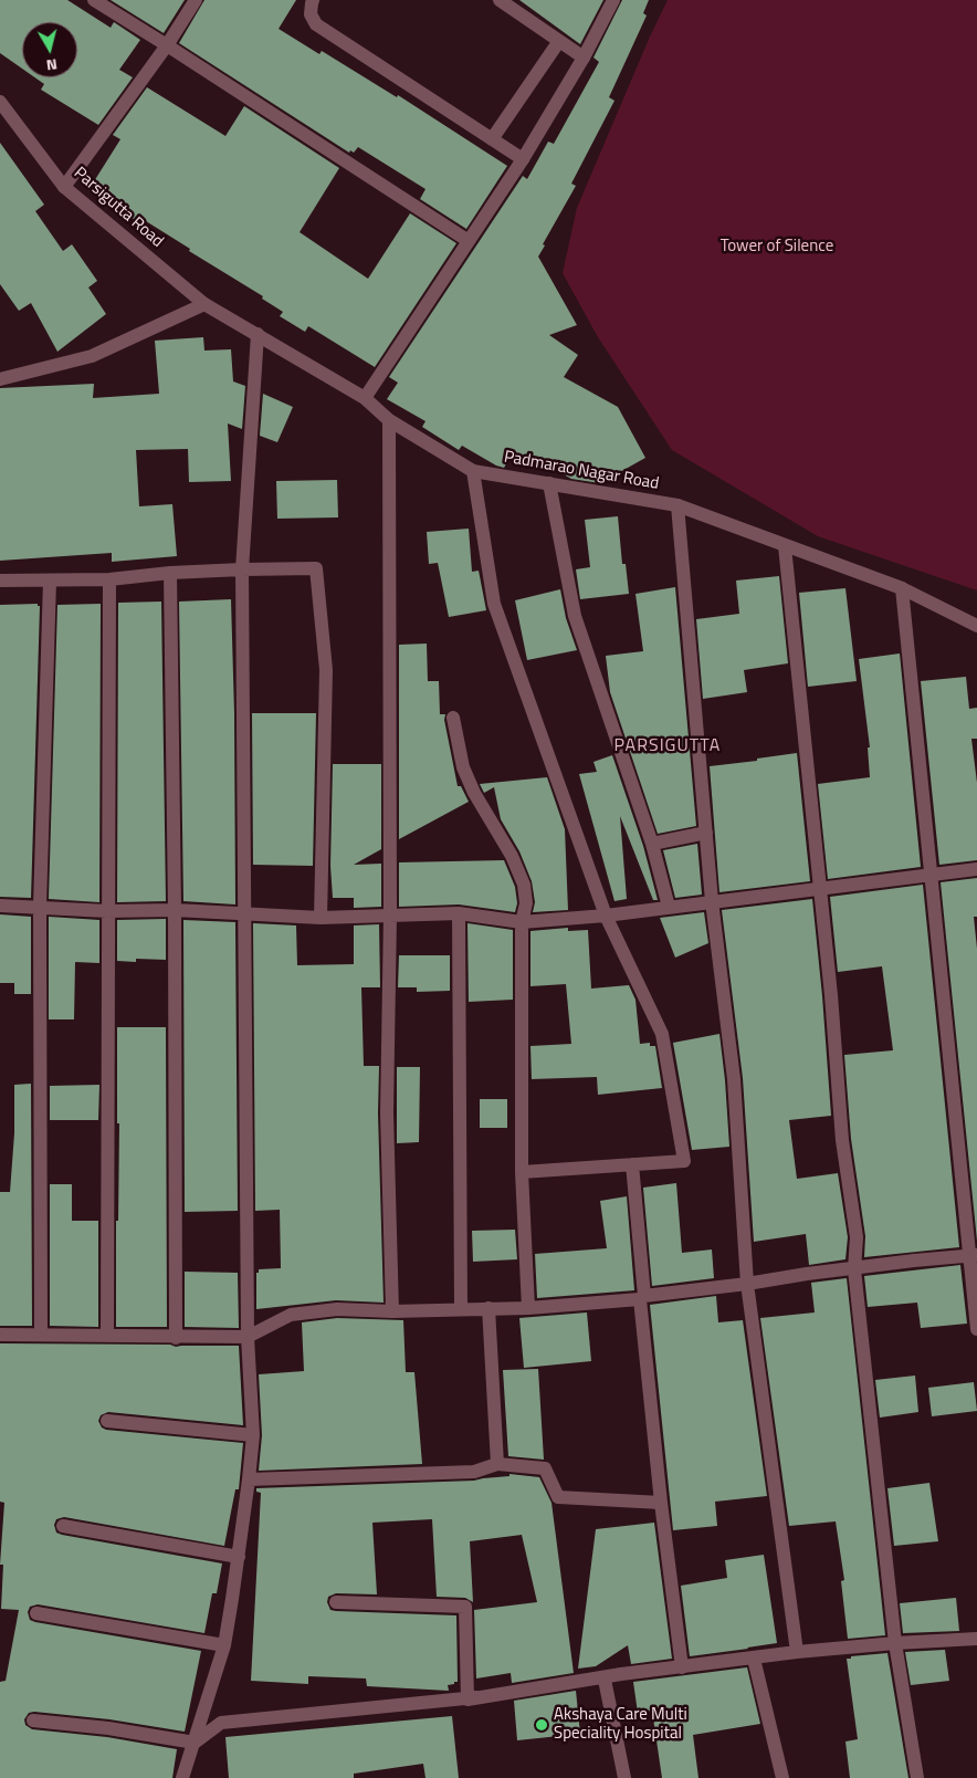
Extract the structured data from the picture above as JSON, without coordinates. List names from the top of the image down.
{
  "streets": {
    "street": ["Parsigutta Road", "Padmarao Nagar Road"]
  },
  "crossings": [
    ["Parsigutta Road", "Padmarao Nagar Road"]
  ],
  "districts": ["PARSIGUTTA"],
  "parks": ["Tower of Silence"],
  "places": ["Akshaya Care Multi Speciality Hospital"],
  "north": "bottom"
}
